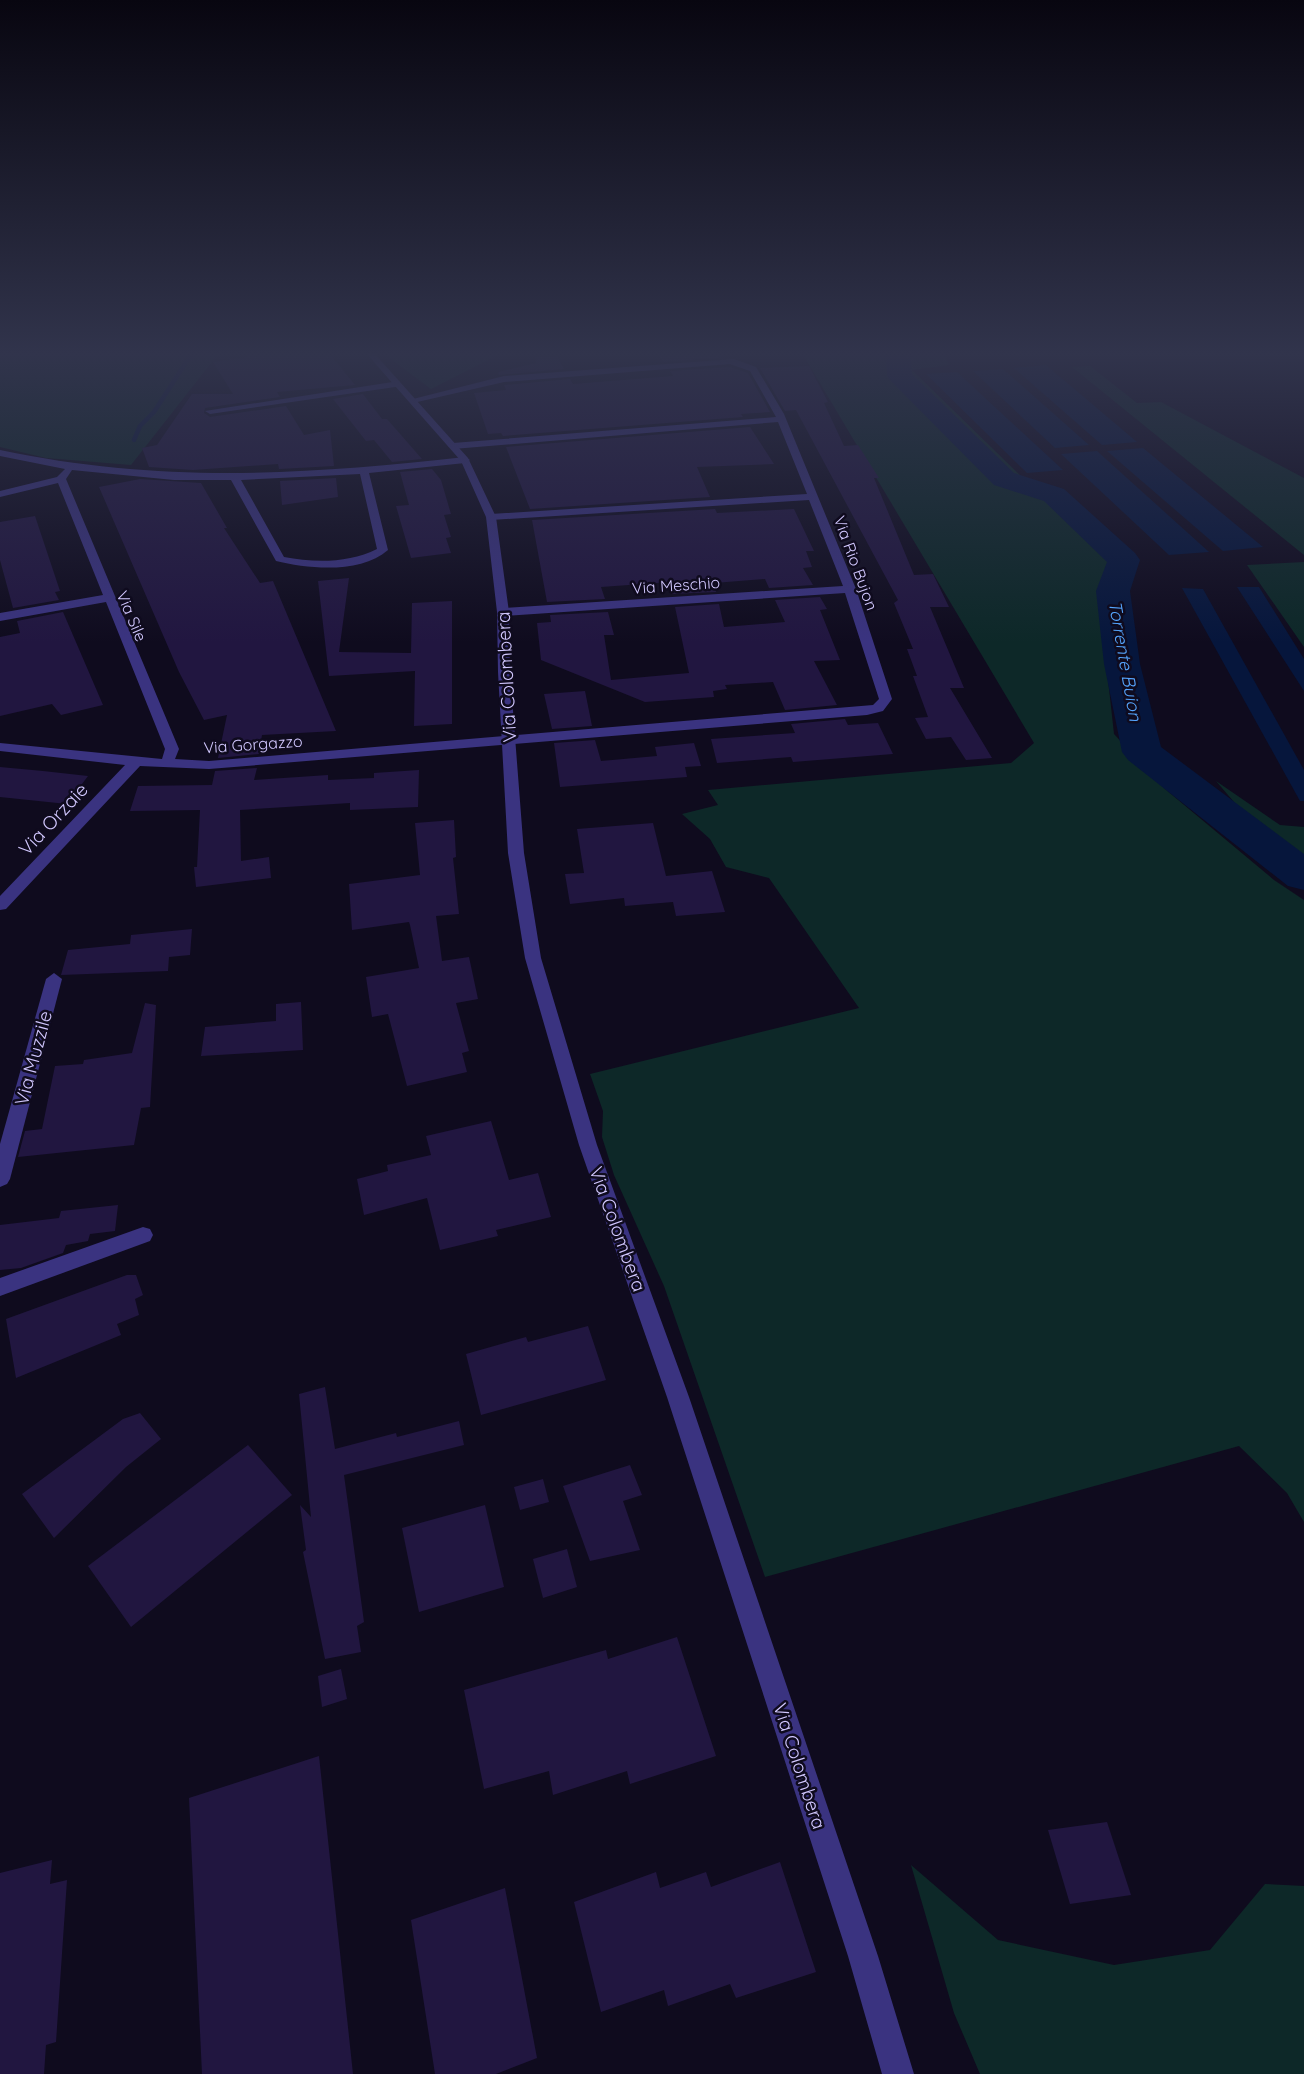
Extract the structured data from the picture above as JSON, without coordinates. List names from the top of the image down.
{
  "streets": {
    "street": [
      "Via Rio Bujon",
      "Via Meschio",
      "Via Sile",
      "Via Colombera",
      "Via Gorgazzo",
      "Via Orzaie",
      "Via Muzzile"
    ]
  },
  "crossings": [
    ["Via Rio Bujon", "Via Meschio"],
    ["Via Rio Bujon", "Via Colombera"],
    ["Via Rio Bujon", "Via Gorgazzo"],
    ["Via Meschio", "Via Colombera"],
    ["Via Sile", "Via Gorgazzo"],
    ["Via Colombera", "Via Gorgazzo"],
    ["Via Gorgazzo", "Via Orzaie"]
  ],
  "water": ["Torrente Buion"]
}
